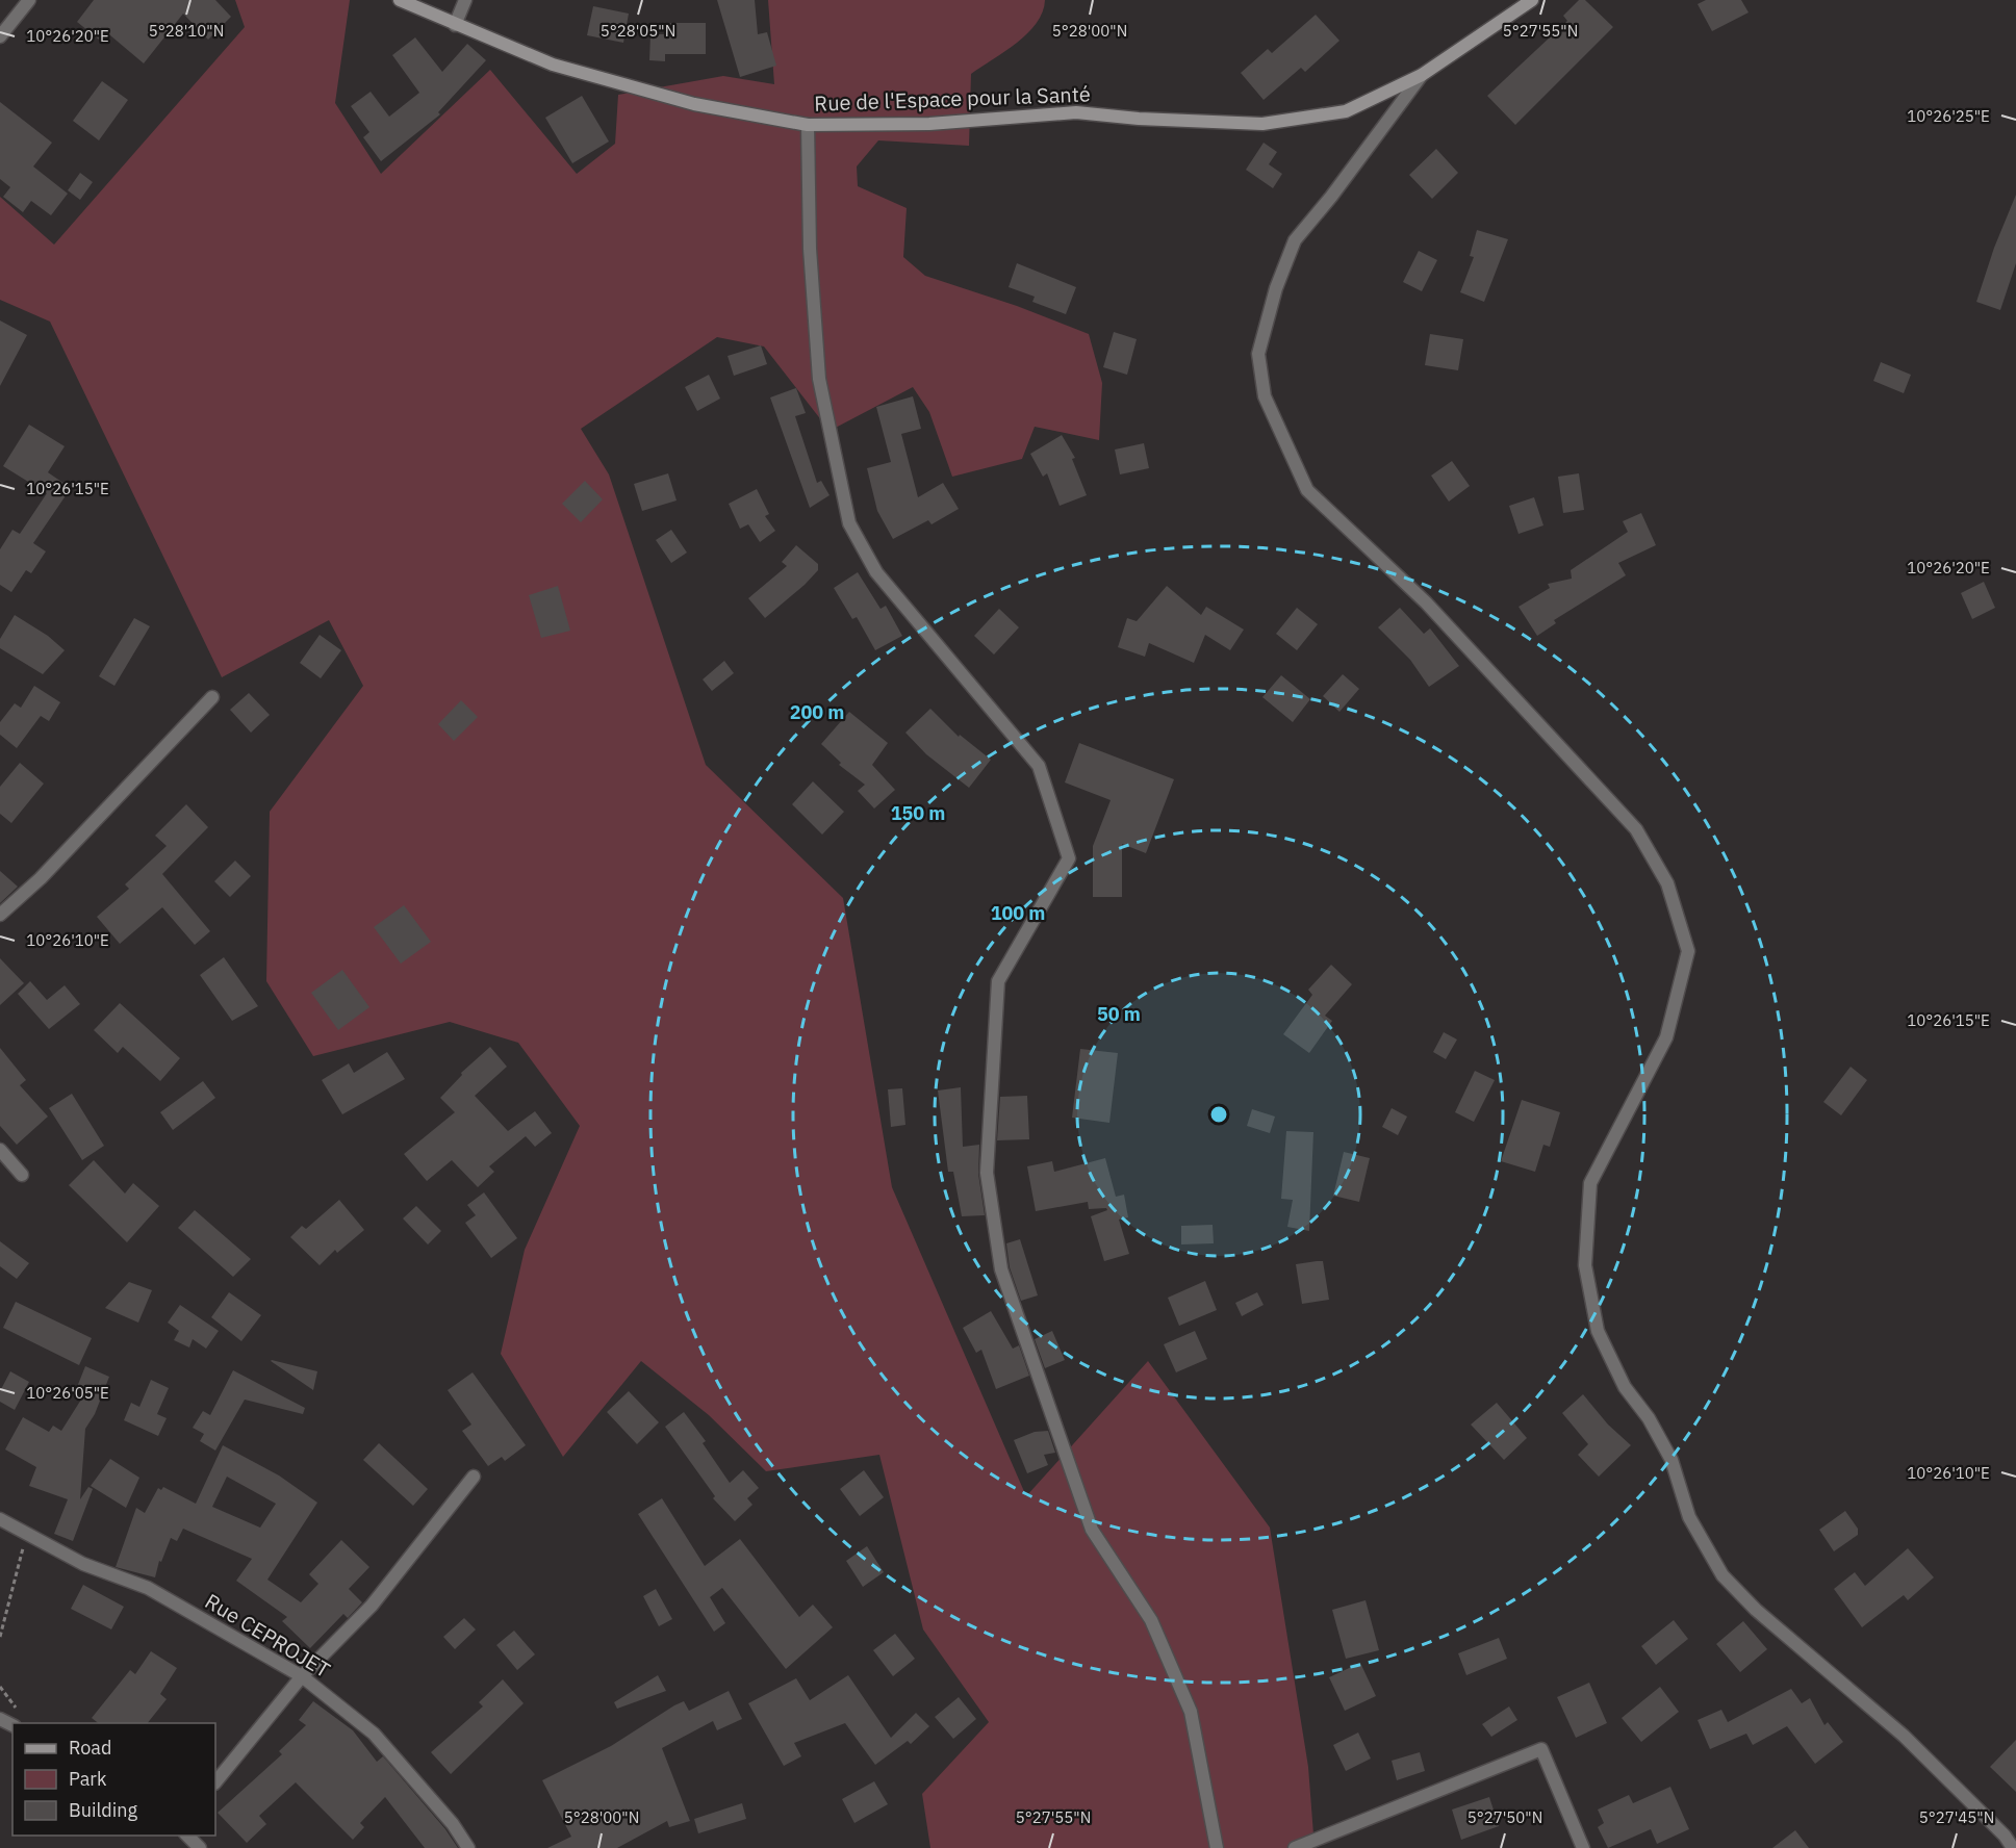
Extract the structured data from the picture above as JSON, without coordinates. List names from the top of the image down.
{
  "streets": {
    "street": ["Rue de l'Espace pour la Santé", "Rue CEPROJET"]
  },
  "legend": ["Road", "Park", "Building"],
  "coordinates": [
    "5°28'10\"N",
    "5°28'05\"N",
    "5°28'00\"N",
    "5°27'55\"N",
    "10°26'20\"E",
    "10°26'25\"E",
    "10°26'15\"E",
    "10°26'10\"E",
    "10°26'05\"E",
    "5°27'50\"N",
    "5°27'45\"N"
  ],
  "rings": [
    "200 m",
    "150 m",
    "100 m",
    "50 m"
  ]
}
